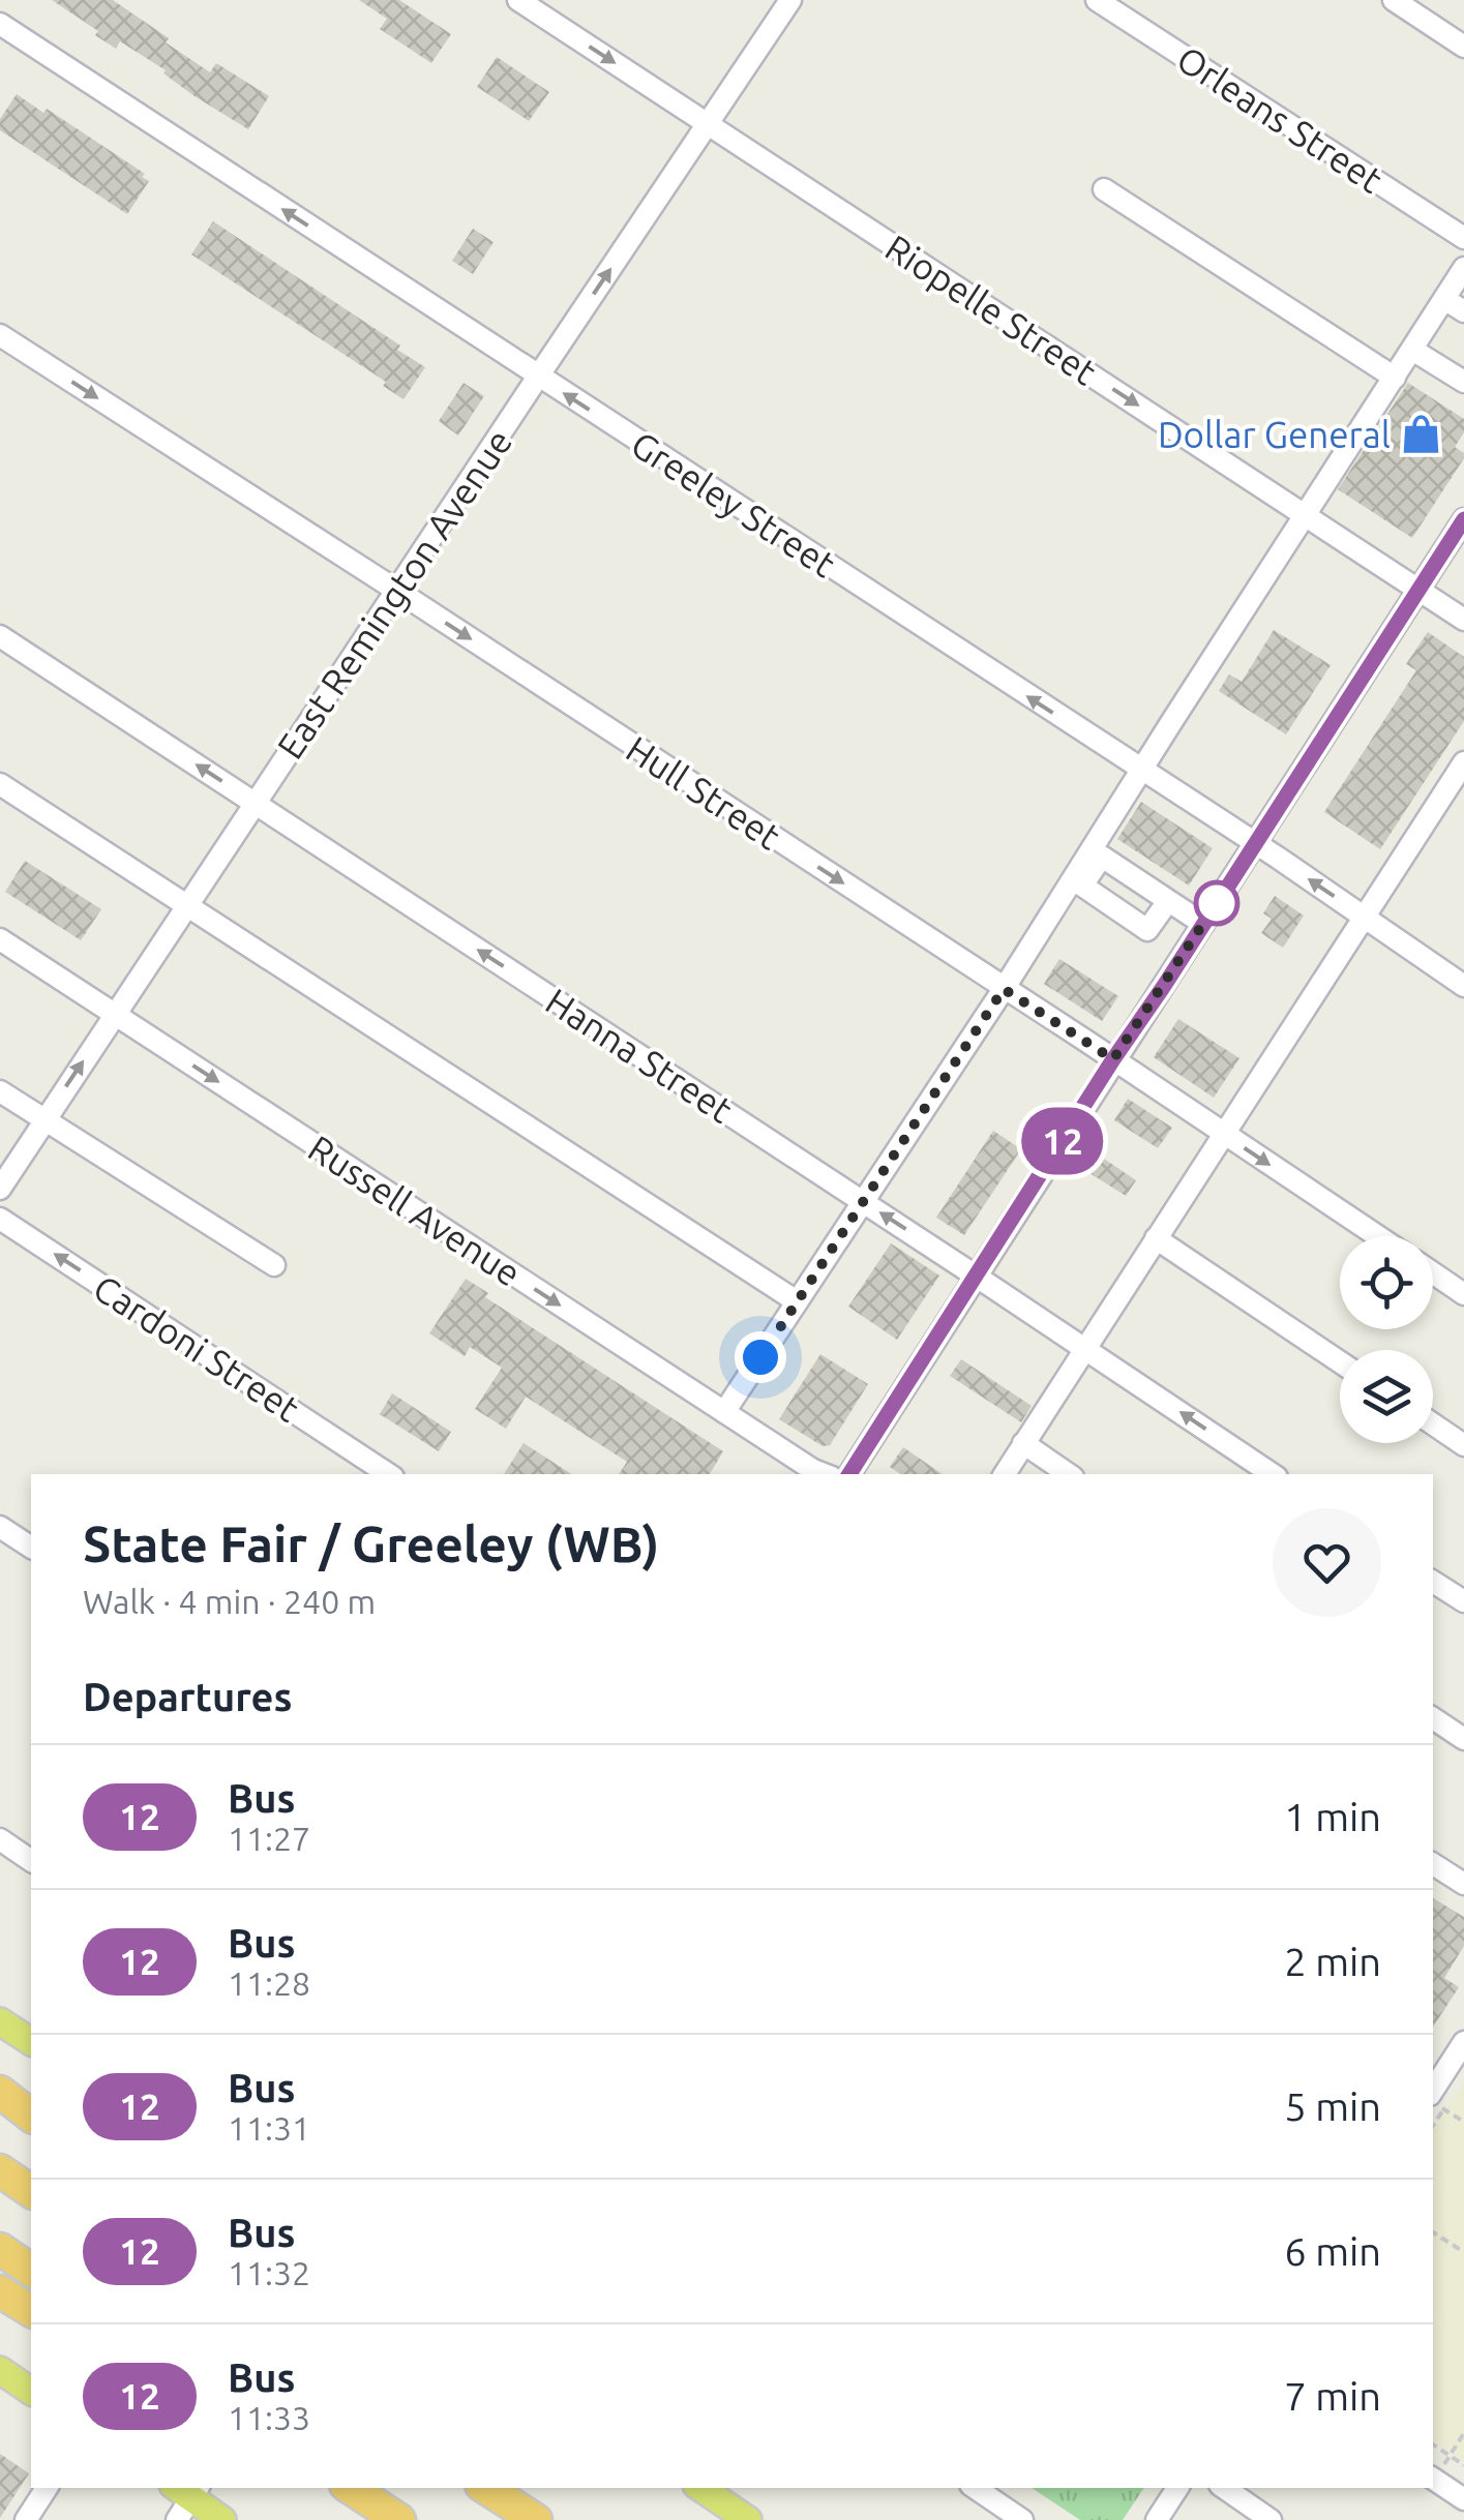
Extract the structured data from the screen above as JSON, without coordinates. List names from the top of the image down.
{
  "streets": {
    "street": [
      "Orleans Street",
      "Riopelle Street",
      "Greeley Street",
      "East Remington Avenue",
      "Hull Street",
      "Hanna Street",
      "Russell Avenue",
      "Cardoni Street"
    ]
  },
  "crossings": [
    ["Riopelle Street", "East Remington Avenue"],
    ["Greeley Street", "East Remington Avenue"],
    ["East Remington Avenue", "Hull Street"],
    ["East Remington Avenue", "Hanna Street"],
    ["East Remington Avenue", "Russell Avenue"]
  ],
  "one_way": ["Greeley Street", "Hull Street"],
  "places": {
    "shop": ["Dollar General"]
  },
  "lines": ["bus line 12"],
  "page": {
    "on_map": "12",
    "heading": [
      ["State Fair / Greeley (WB)", "Walk · 4 min · 240 m"],
      "Departures"
    ],
    "list": [
      {
        "mark": "12",
        "name": "Bus",
        "note": "11:27",
        "value": "1 min"
      },
      {
        "mark": "12",
        "name": "Bus",
        "note": "11:28",
        "value": "2 min"
      },
      {
        "mark": "12",
        "name": "Bus",
        "note": "11:31",
        "value": "5 min"
      },
      {
        "mark": "12",
        "name": "Bus",
        "note": "11:32",
        "value": "6 min"
      },
      {
        "mark": "12",
        "name": "Bus",
        "note": "11:33",
        "value": "7 min"
      }
    ]
  }
}
